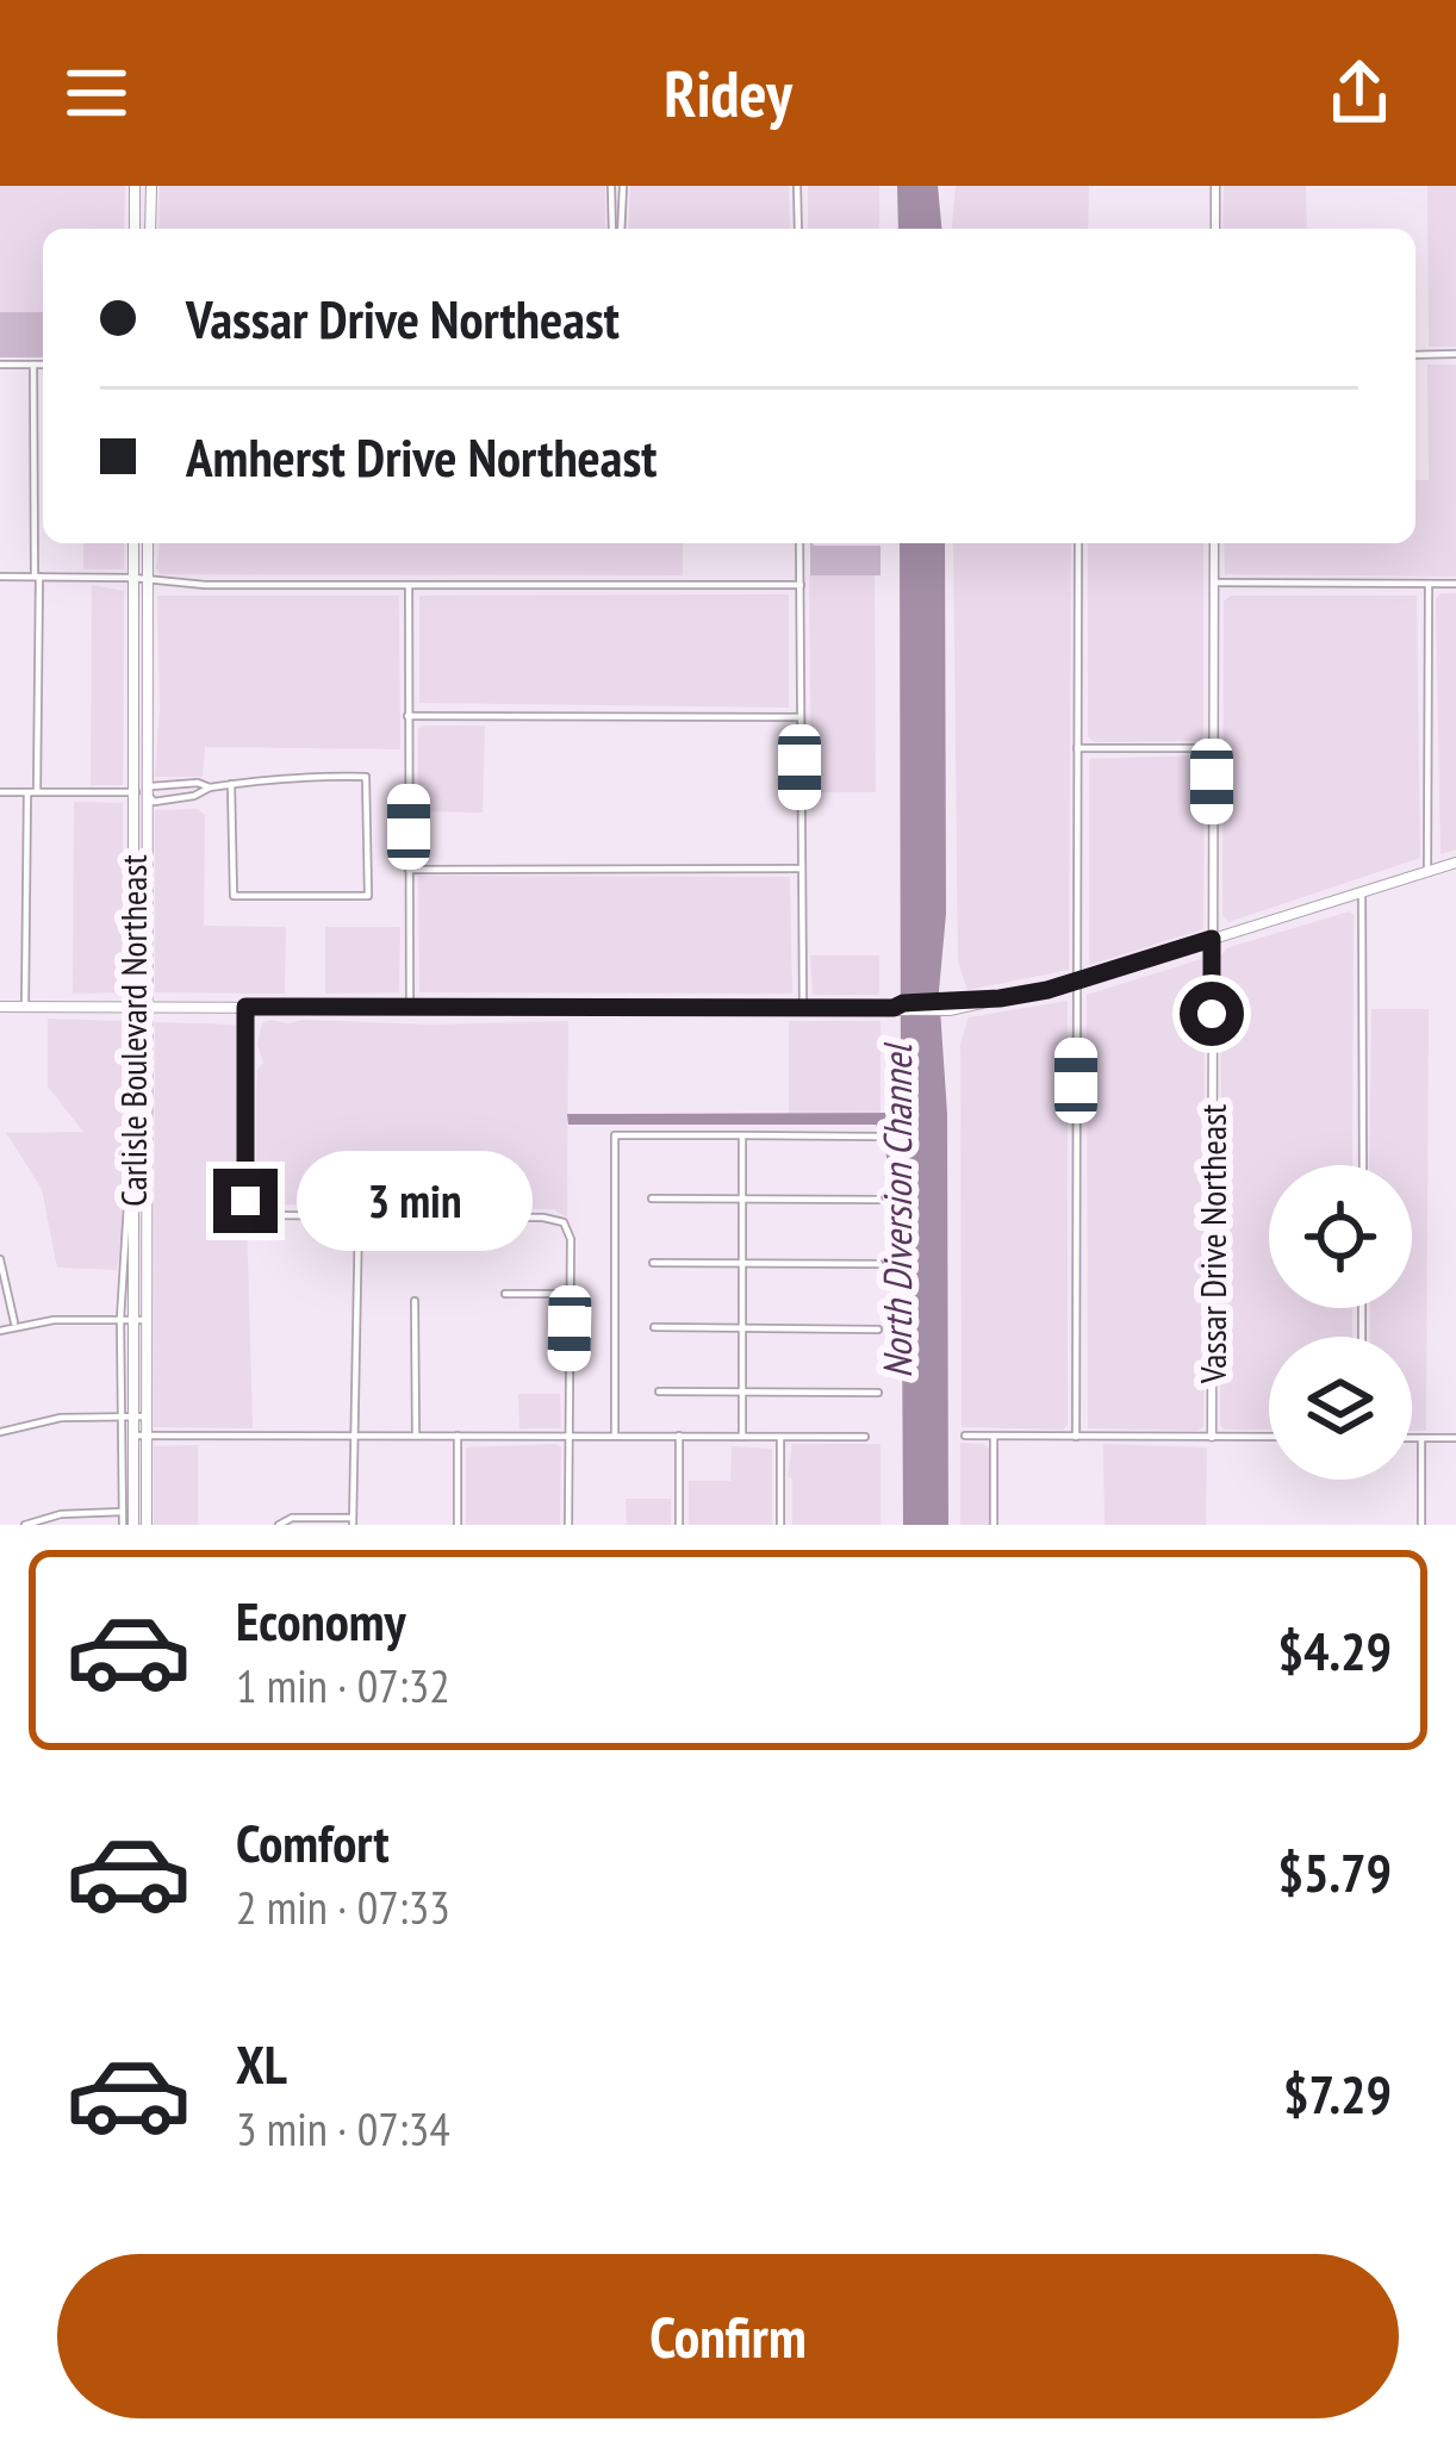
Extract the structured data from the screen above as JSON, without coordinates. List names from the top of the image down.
{
  "streets": {
    "main road": ["Carlisle Boulevard Northeast"],
    "street": ["Vassar Drive Northeast"]
  },
  "water": ["North Diversion Channel"],
  "page": {
    "header": "Ridey",
    "banner": ["Vassar Drive Northeast", "Amherst Drive Northeast"],
    "bubble": "3 min",
    "list": [
      {
        "name": "Economy",
        "note": "1 min · 07:32",
        "value": "$4.29"
      },
      {
        "name": "Comfort",
        "note": "2 min · 07:33",
        "value": "$5.79"
      },
      {
        "name": "XL",
        "note": "3 min · 07:34",
        "value": "$7.29"
      }
    ],
    "buttons": "Confirm"
  }
}
